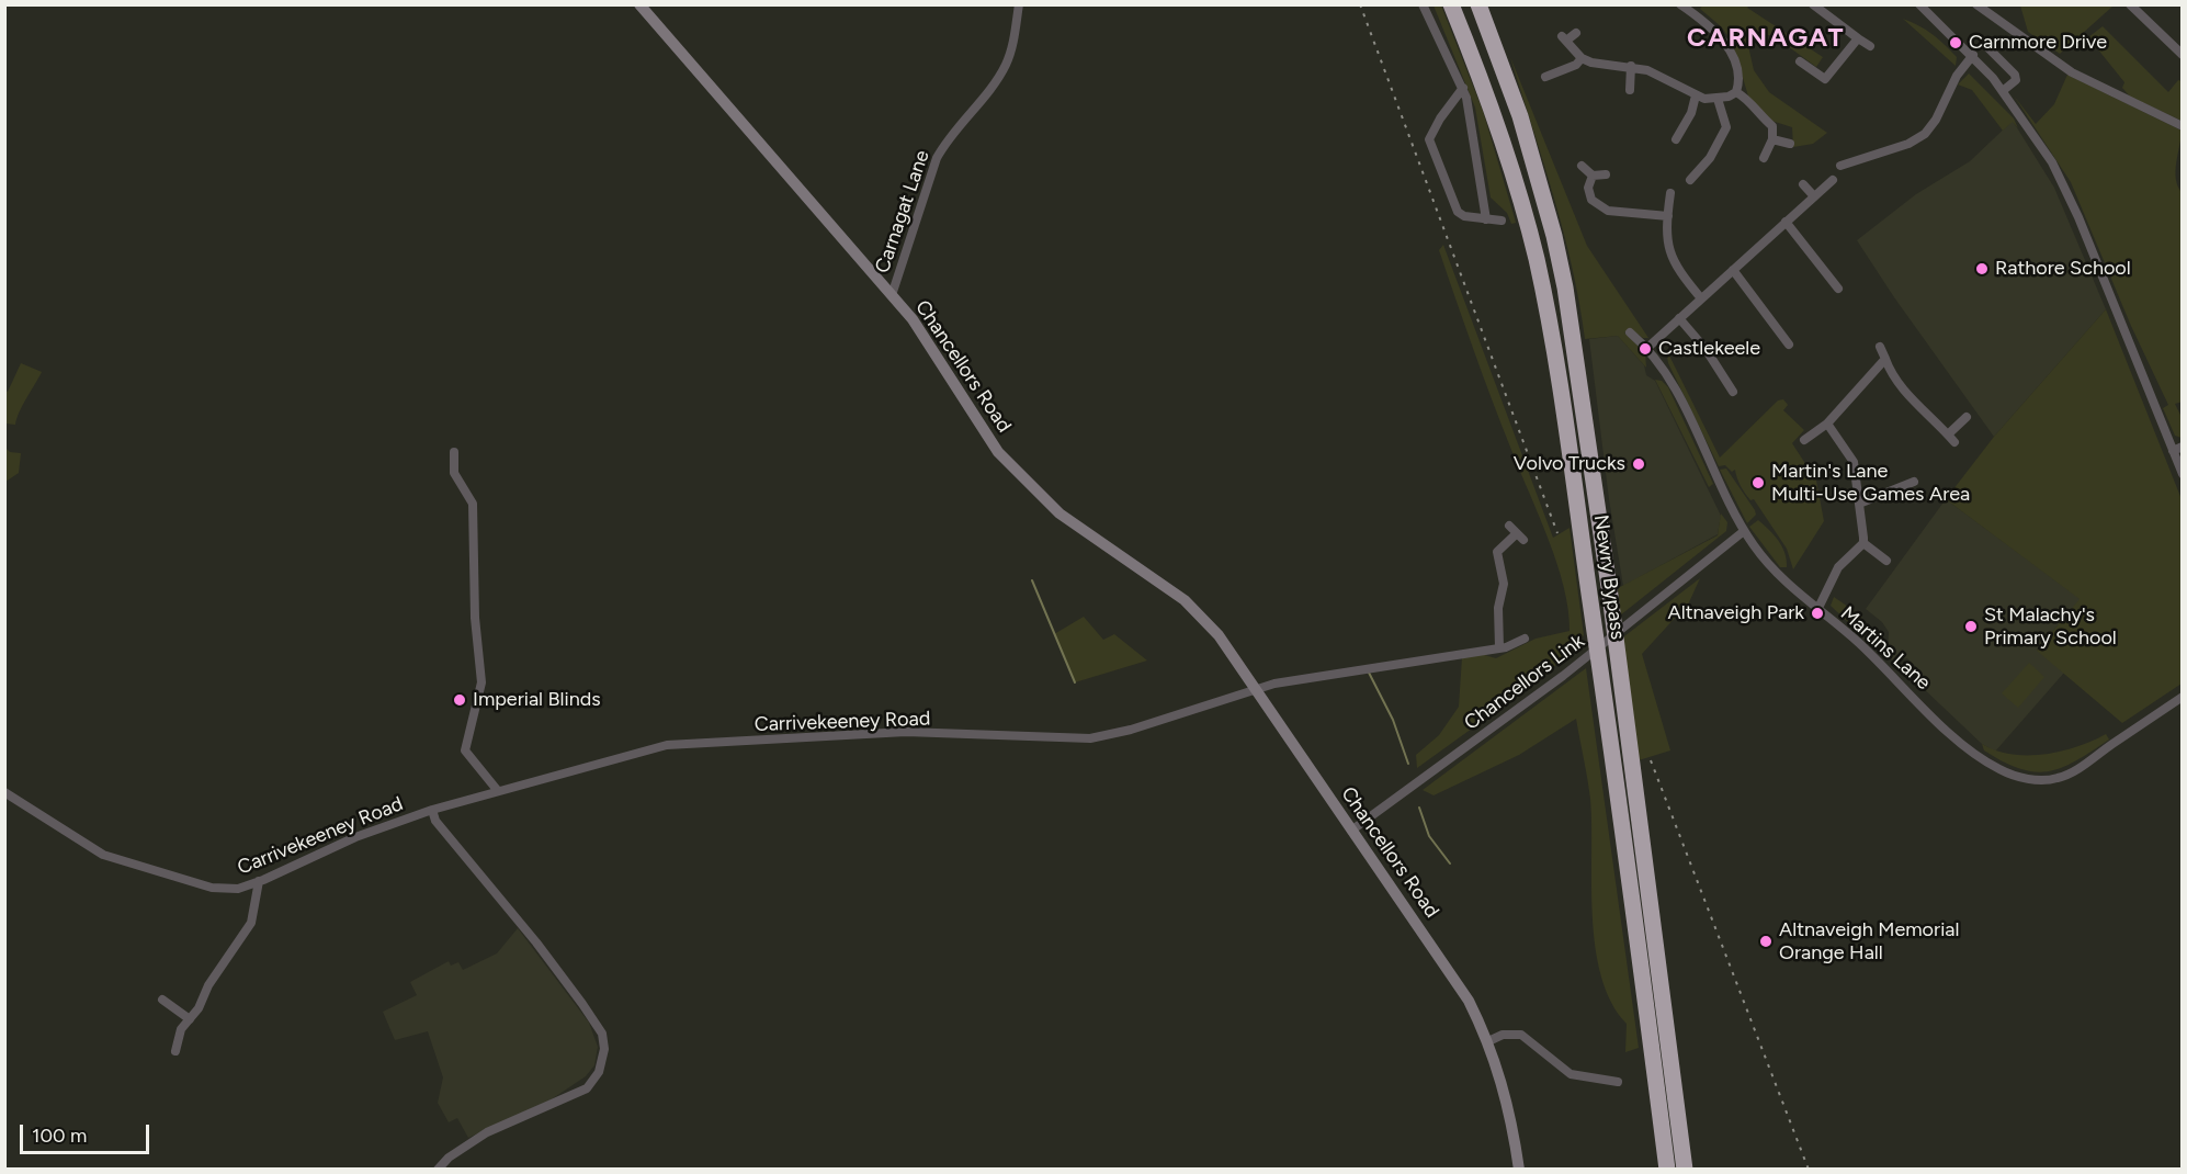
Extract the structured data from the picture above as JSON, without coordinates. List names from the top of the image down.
{
  "streets": {
    "highway": ["Newry Bypass"],
    "street": [
      "Carnagat Lane",
      "Chancellors Road",
      "Martins Lane",
      "Chancellors Link",
      "Carrivekeeney Road"
    ]
  },
  "crossings": [
    ["Carnagat Lane", "Chancellors Road"],
    ["Chancellors Road", "Chancellors Link"],
    ["Chancellors Road", "Carrivekeeney Road"],
    ["Martins Lane", "Chancellors Link"]
  ],
  "districts": ["CARNAGAT"],
  "places": [
    "Carnmore Drive",
    "Rathore School",
    "Castlekeele",
    "Volvo Trucks",
    "Martin's Lane Multi-Use Games Area",
    "Altnaveigh Park",
    "St Malachy's Primary School",
    "Imperial Blinds",
    "Altnaveigh Memorial Orange Hall"
  ],
  "scale_bar": "100 m"
}
